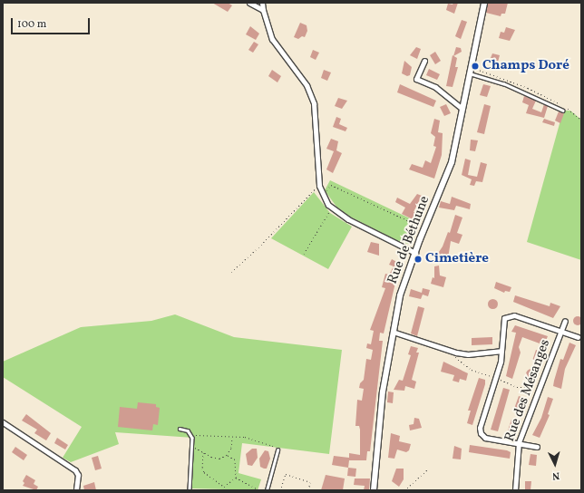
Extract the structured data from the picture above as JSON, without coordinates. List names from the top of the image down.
{
  "streets": {
    "street": ["Rue de Béthune", "Rue des Mésanges"]
  },
  "places": ["Champs Doré", "Cimetière"],
  "scale_bar": "100 m",
  "north": "bottom"
}
